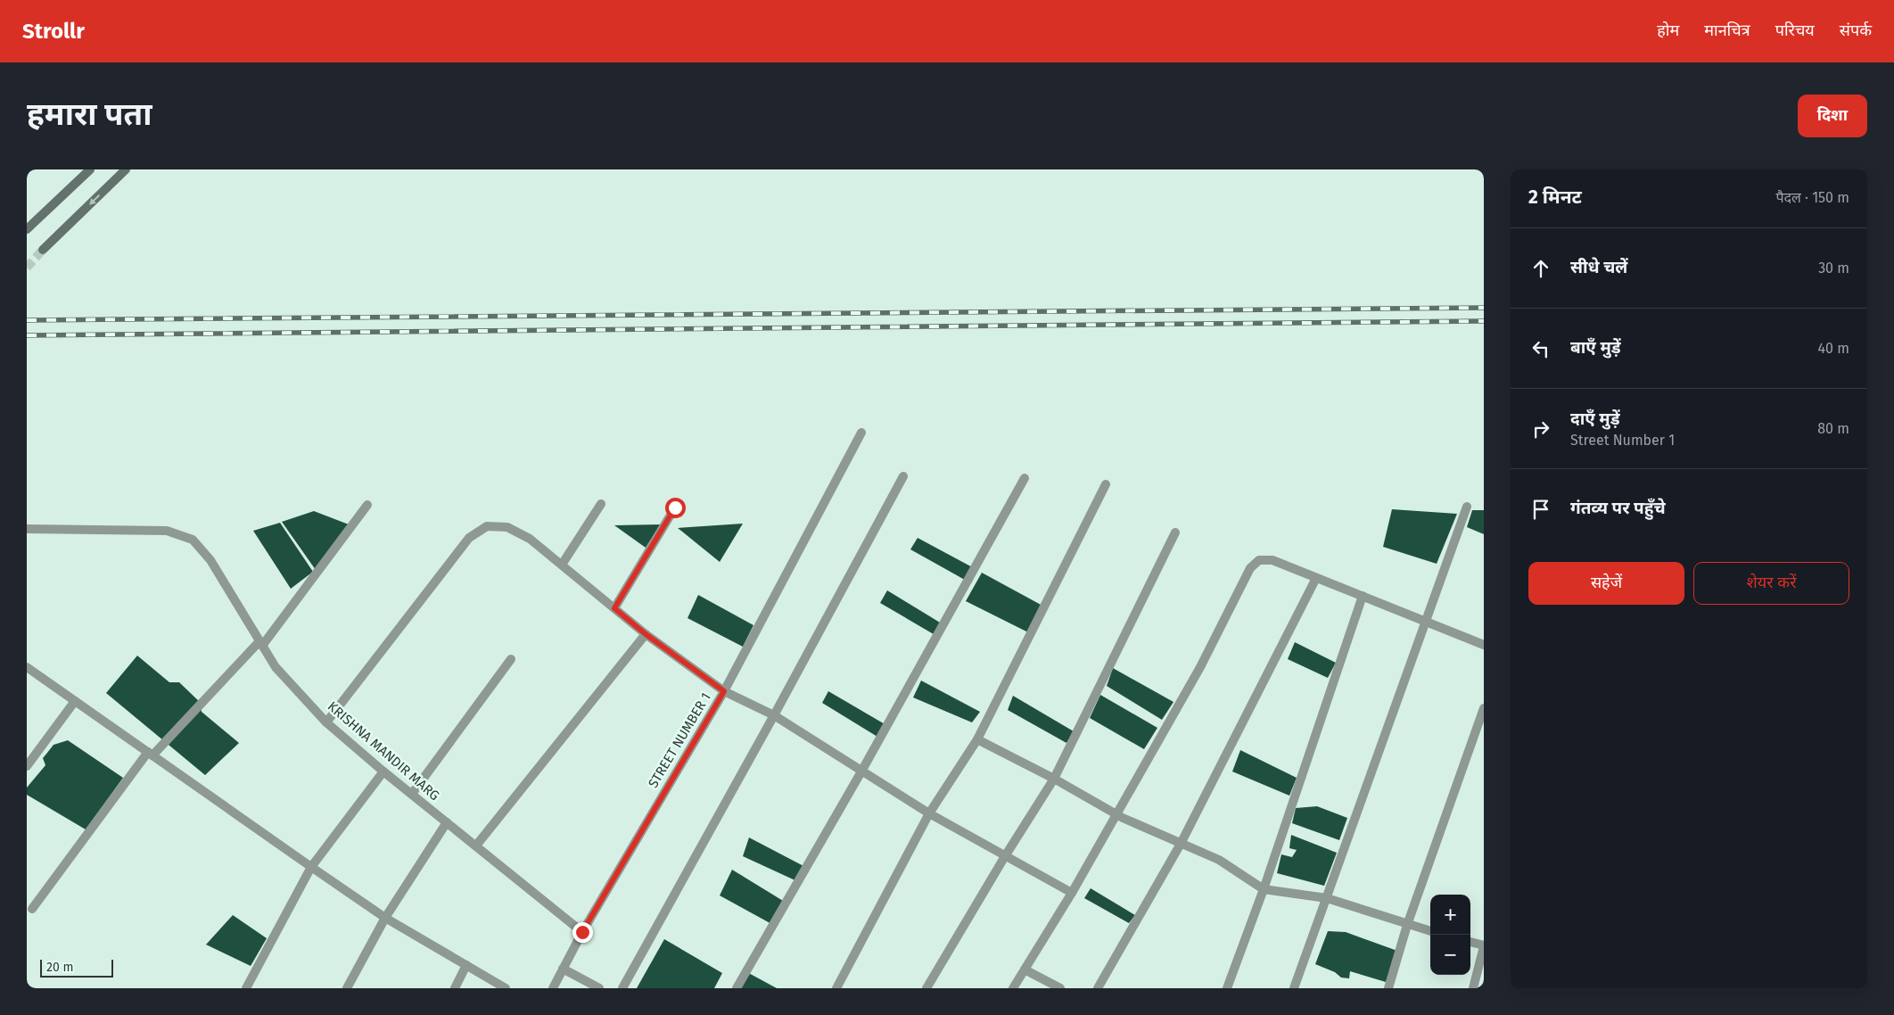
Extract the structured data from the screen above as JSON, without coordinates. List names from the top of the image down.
{
  "streets": {
    "street": ["STREET NUMBER 1", "KRISHNA MANDIR MARG"]
  },
  "crossings": [
    ["STREET NUMBER 1", "KRISHNA MANDIR MARG"]
  ],
  "scale_bar": "20 m",
  "page": {
    "header": "Strollr",
    "nav": [
      "होम",
      "मानचित्र",
      "परिचय",
      "संपर्क"
    ],
    "buttons": [
      "दिशा",
      ["सहेजें", "शेयर करें"]
    ],
    "title": "हमारा पता",
    "heading": ["2 मिनट", "पैदल · 150 m"],
    "list": [
      ["सीधे चलें", "30 m"],
      ["बाएँ मुड़ें", "40 m"],
      ["दाएँ मुड़ें", "Street Number 1", "80 m"],
      "गंतव्य पर पहुँचे"
    ],
    "map_buttons": ["+", "−"],
    "scale": "20 m"
  }
}
